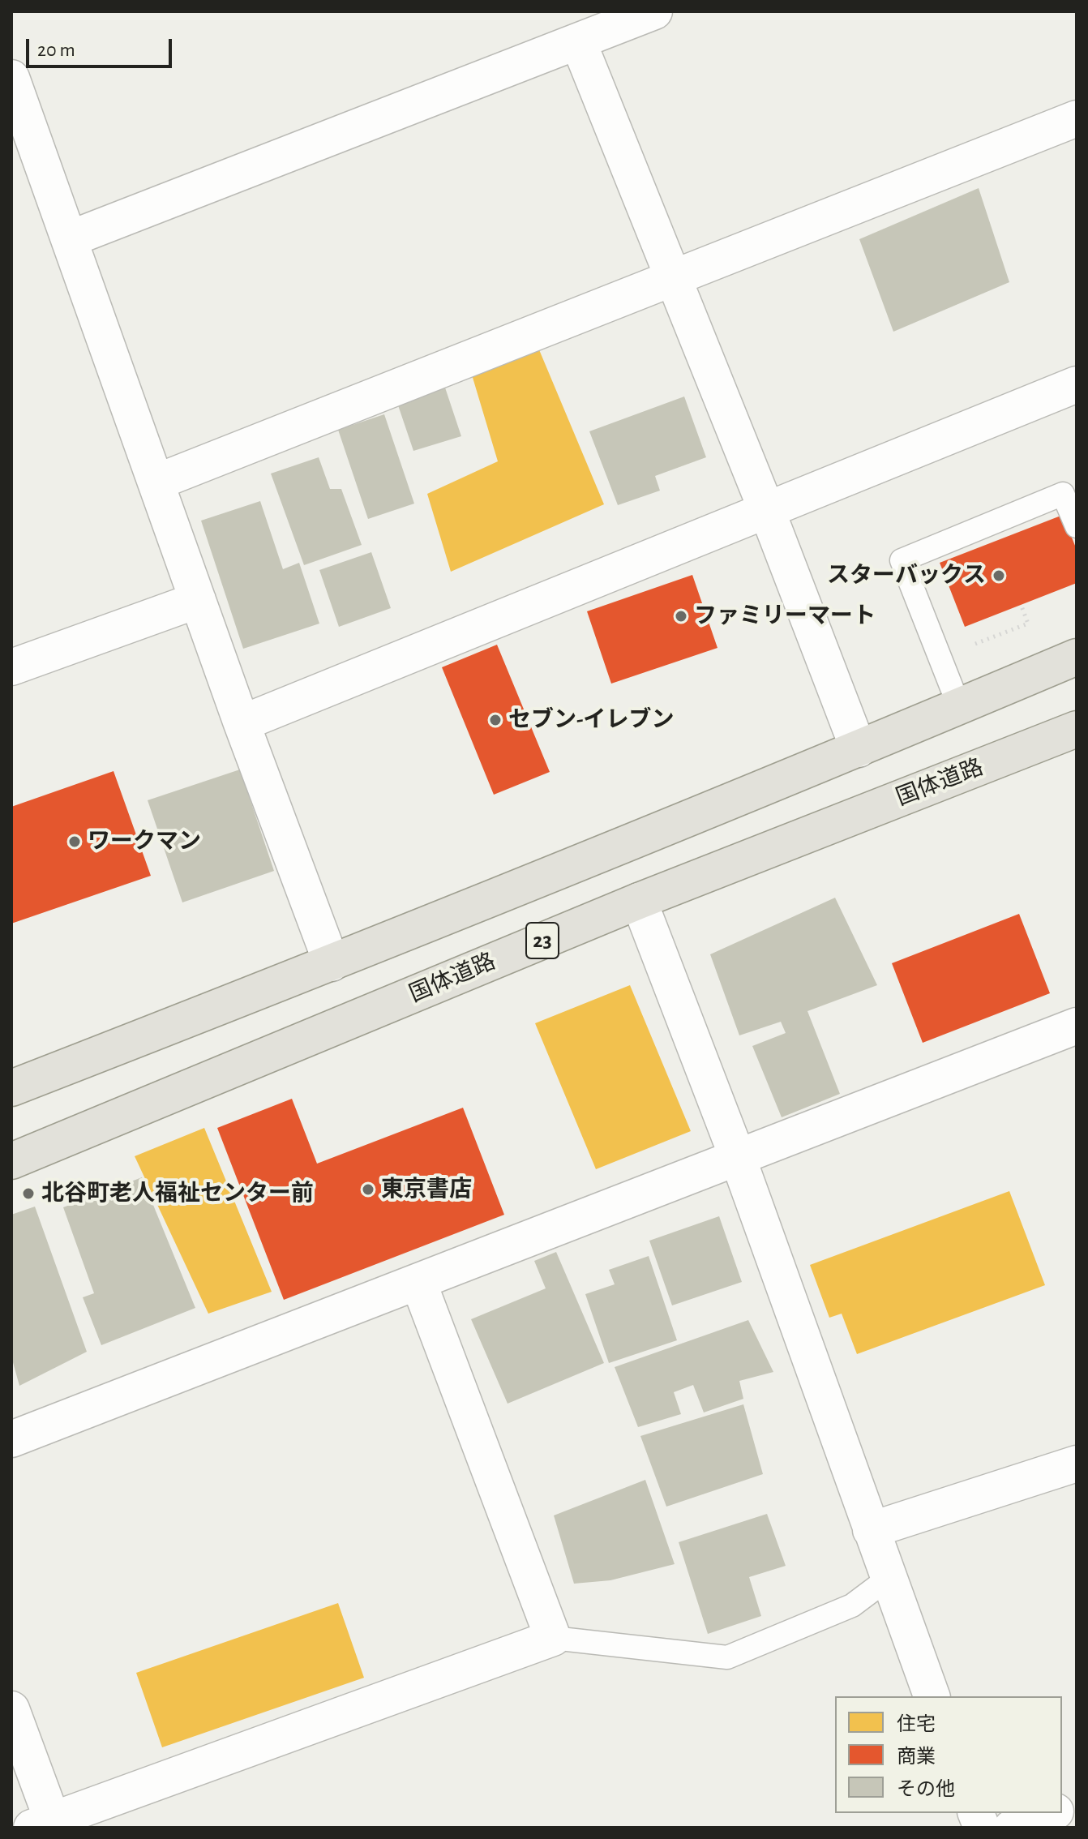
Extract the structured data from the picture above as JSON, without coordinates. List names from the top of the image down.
{
  "streets": {
    "main road": ["国体道路", "23"]
  },
  "places": [
    "スターバックス",
    "ファミリーマート",
    "セブン-イレブン",
    "ワークマン",
    "東京書店",
    "北谷町老人福祉センター前"
  ],
  "legend": ["住宅", "商業", "その他"],
  "scale_bar": "20 m"
}
